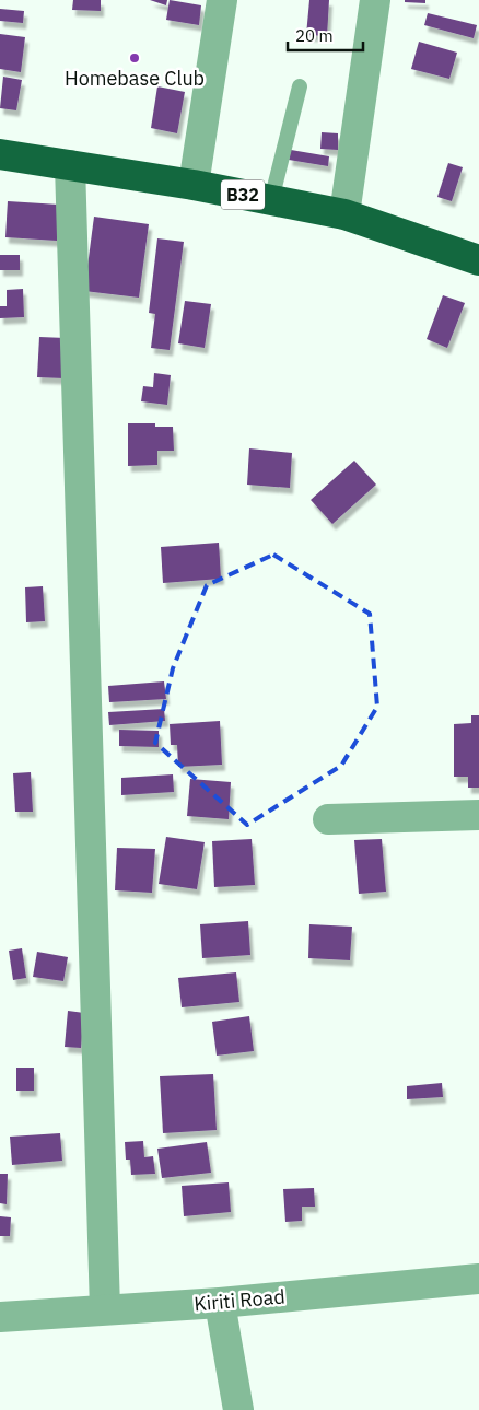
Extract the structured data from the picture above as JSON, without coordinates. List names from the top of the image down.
{
  "streets": {
    "highway": ["B32"],
    "street": ["Kiriti Road"]
  },
  "places": ["Homebase Club"],
  "scale_bar": "20 m"
}
